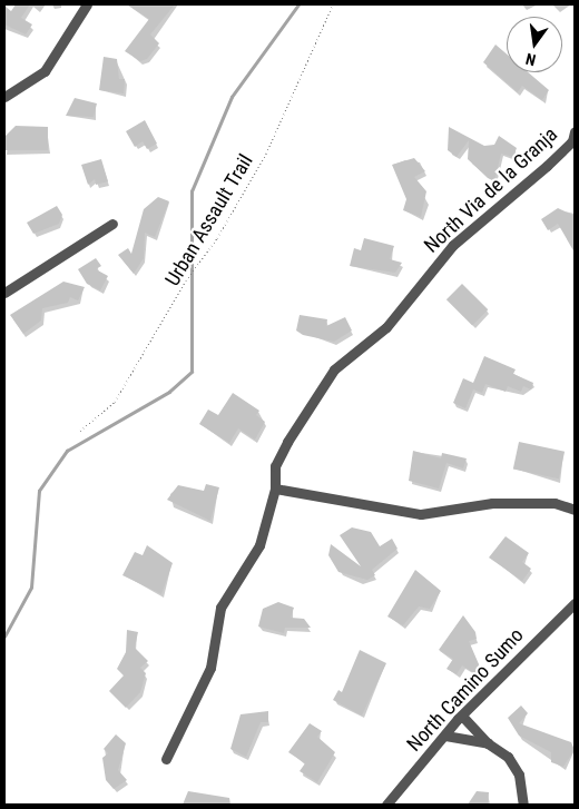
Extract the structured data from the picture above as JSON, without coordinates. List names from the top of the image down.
{
  "streets": {
    "street": ["North Via de la Granja", "North Camino Sumo"],
    "path": ["Urban Assault Trail"]
  },
  "north": "bottom"
}
